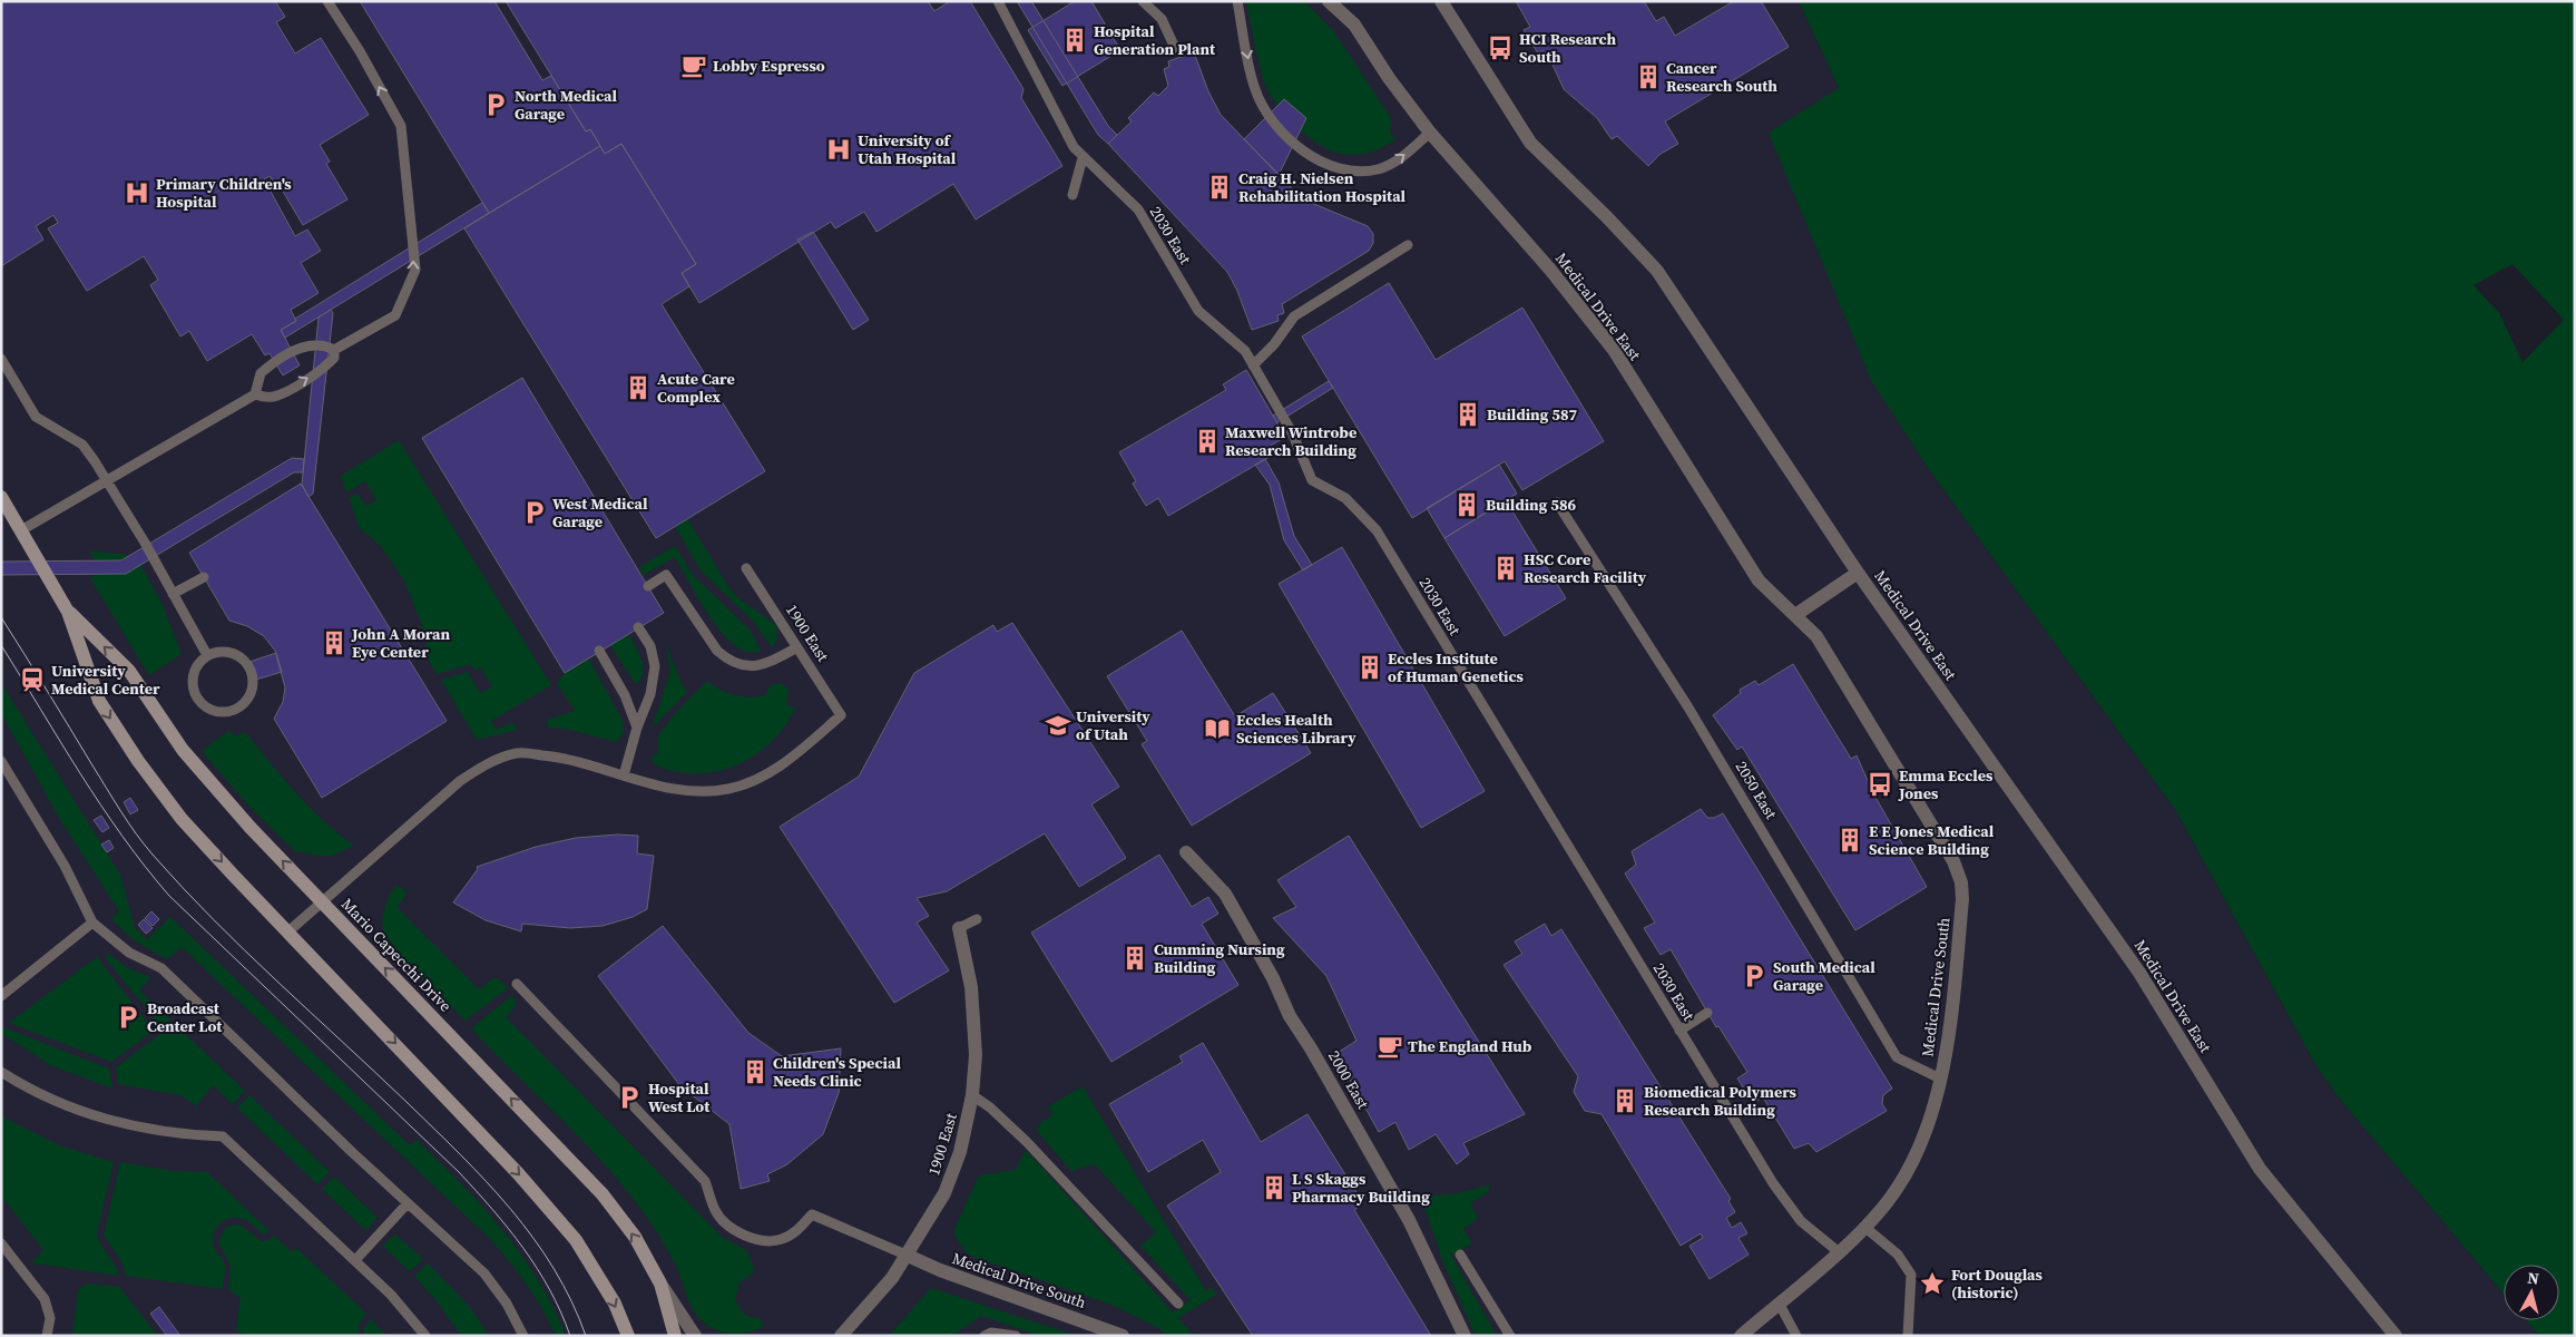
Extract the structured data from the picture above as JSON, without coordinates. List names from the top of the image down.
{
  "streets": {
    "main road": ["Mario Capecchi Drive"],
    "street": [
      "Medical Drive East",
      "1900 East",
      "Medical Drive South",
      "2000 East"
    ],
    "lane": ["2030 East", "2050 East"]
  },
  "crossings": [
    ["2030 East", "Medical Drive South"],
    ["Medical Drive East", "Medical Drive South"],
    ["1900 East", "Medical Drive South"],
    ["2050 East", "Medical Drive South"]
  ],
  "places": {
    "building": [
      "Hospital Generation Plant",
      "Cancer Research South",
      "Craig H. Nielsen Rehabilitation Hospital",
      "Acute Care Complex",
      "Building 587",
      "Maxwell Wintrobe Research Building",
      "Building 586",
      "HSC Core Research Facility",
      "John A Moran Eye Center",
      "Eccles Institute of Human Genetics",
      "E E Jones Medical Science Building",
      "Cumming Nursing Building",
      "Children's Special Needs Clinic",
      "Biomedical Polymers Research Building",
      "L S Skaggs Pharmacy Building"
    ],
    "bus stop": ["HCI Research South", "Emma Eccles Jones"],
    "cafe": ["Lobby Espresso", "The England Hub"],
    "parking": [
      "North Medical Garage",
      "West Medical Garage",
      "South Medical Garage",
      "Broadcast Center Lot",
      "Hospital West Lot"
    ],
    "hospital": ["University of Utah Hospital", "Primary Children's Hospital"],
    "station": ["University Medical Center"],
    "school or university": ["University of Utah"],
    "library": ["Eccles Health Sciences Library"],
    "place": ["Fort Douglas (historic)"]
  },
  "north": "top"
}
